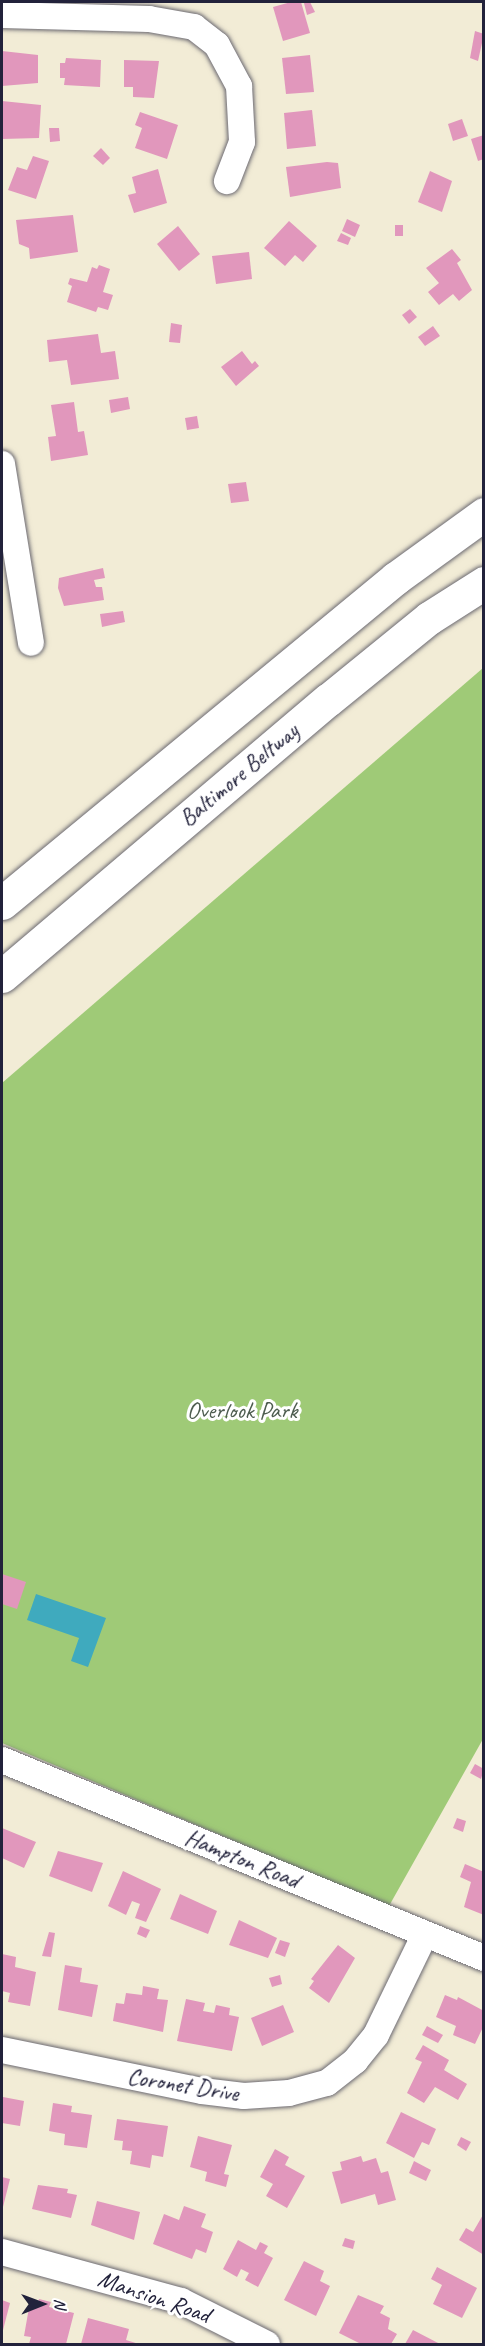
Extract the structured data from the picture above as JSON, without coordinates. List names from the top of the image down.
{
  "streets": {
    "highway": ["Baltimore Beltway"],
    "street": ["Hampton Road", "Coronet Drive", "Mansion Road"]
  },
  "crossings": [
    ["Hampton Road", "Coronet Drive"]
  ],
  "parks": ["Overlook Park"],
  "north": "right"
}
